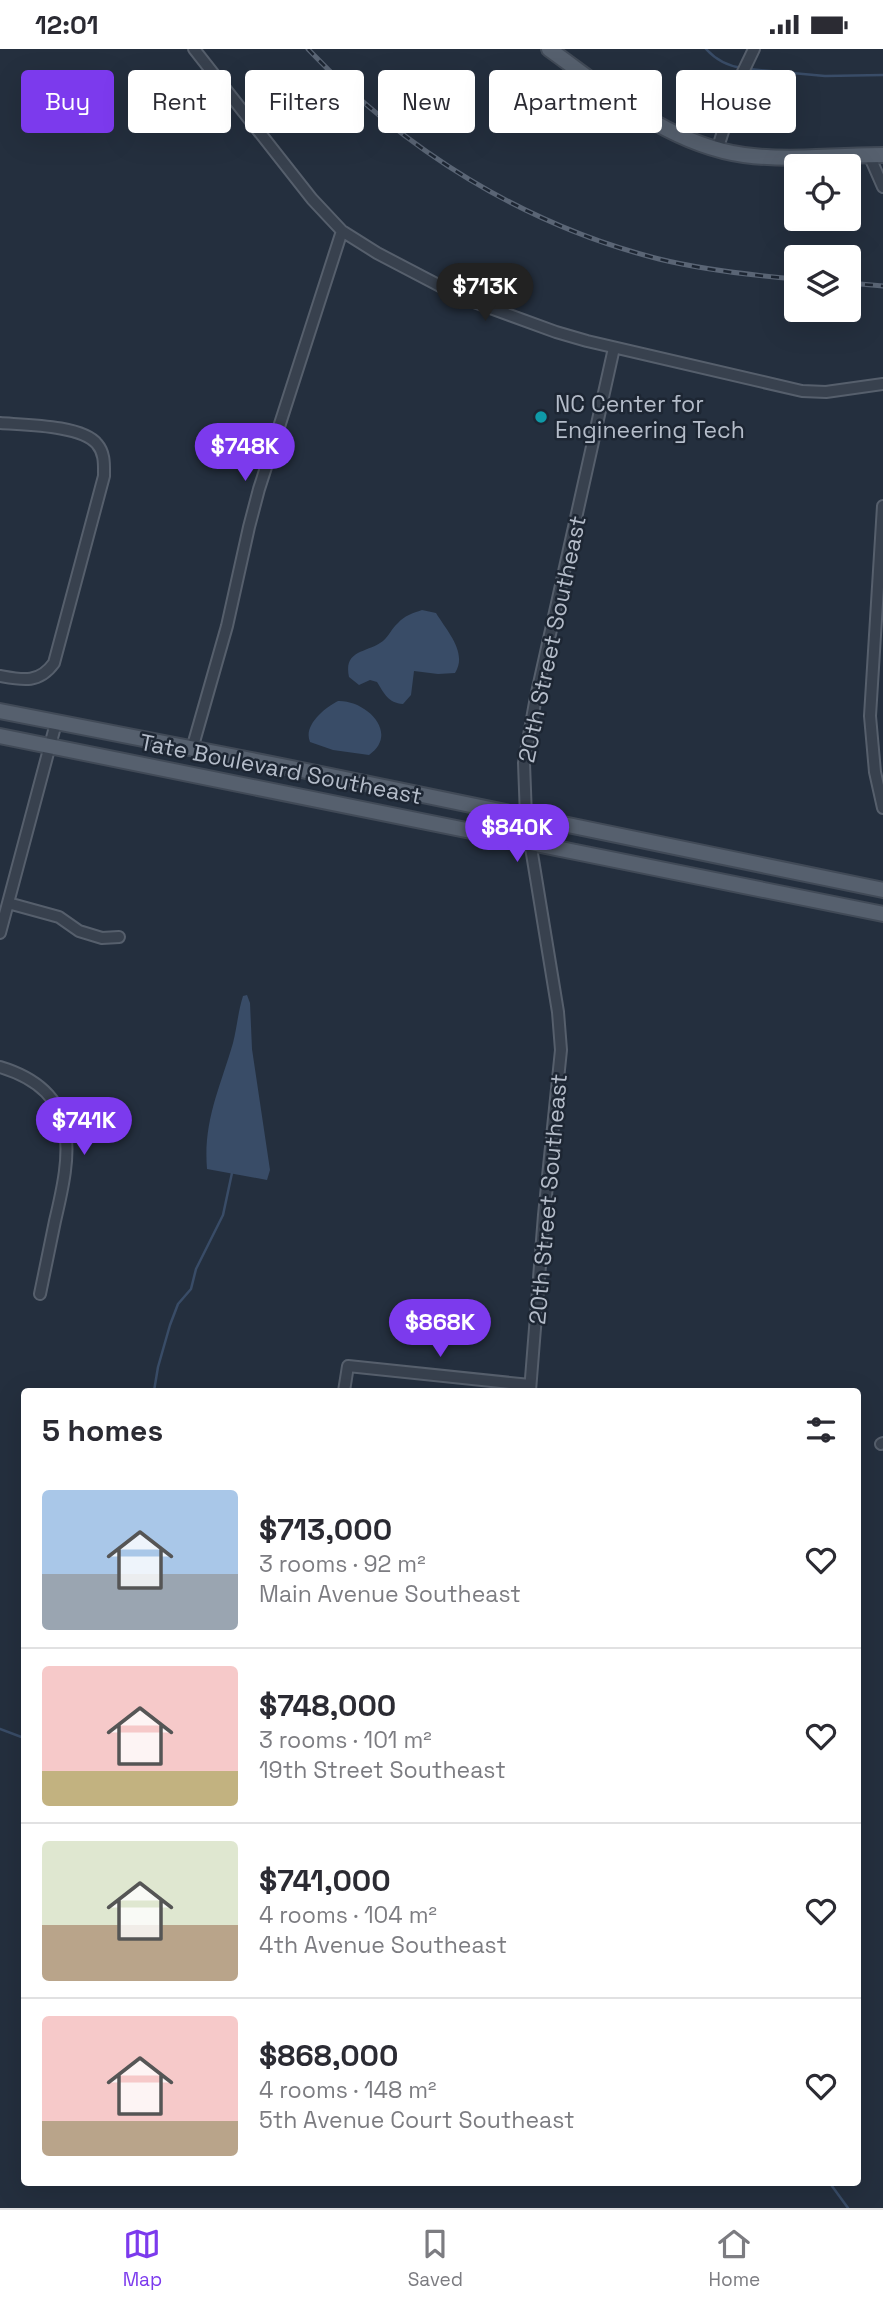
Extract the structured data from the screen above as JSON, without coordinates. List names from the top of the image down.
{
  "streets": {
    "main road": ["Tate Boulevard Southeast"],
    "street": ["20th Street Southeast"]
  },
  "crossings": [
    ["20th Street Southeast", "Tate Boulevard Southeast"]
  ],
  "places": ["NC Center for Engineering Tech"],
  "page": {
    "status": "12:01",
    "chip": [
      "Buy",
      "Rent",
      "Filters",
      "New",
      "Apartment",
      "House"
    ],
    "price": [
      "$713K",
      "$748K",
      "$840K",
      "$741K",
      "$868K"
    ],
    "heading": "5 homes",
    "list": [
      {
        "name": "$713,000",
        "note": "3 rooms · 92 m² · Main Avenue Southeast"
      },
      {
        "name": "$748,000",
        "note": "3 rooms · 101 m² · 19th Street Southeast"
      },
      {
        "name": "$741,000",
        "note": "4 rooms · 104 m² · 4th Avenue Southeast"
      },
      {
        "name": "$868,000",
        "note": "4 rooms · 148 m² · 5th Avenue Court Southeast"
      }
    ],
    "tabs": ["Map", "Saved", "Home"]
  }
}
